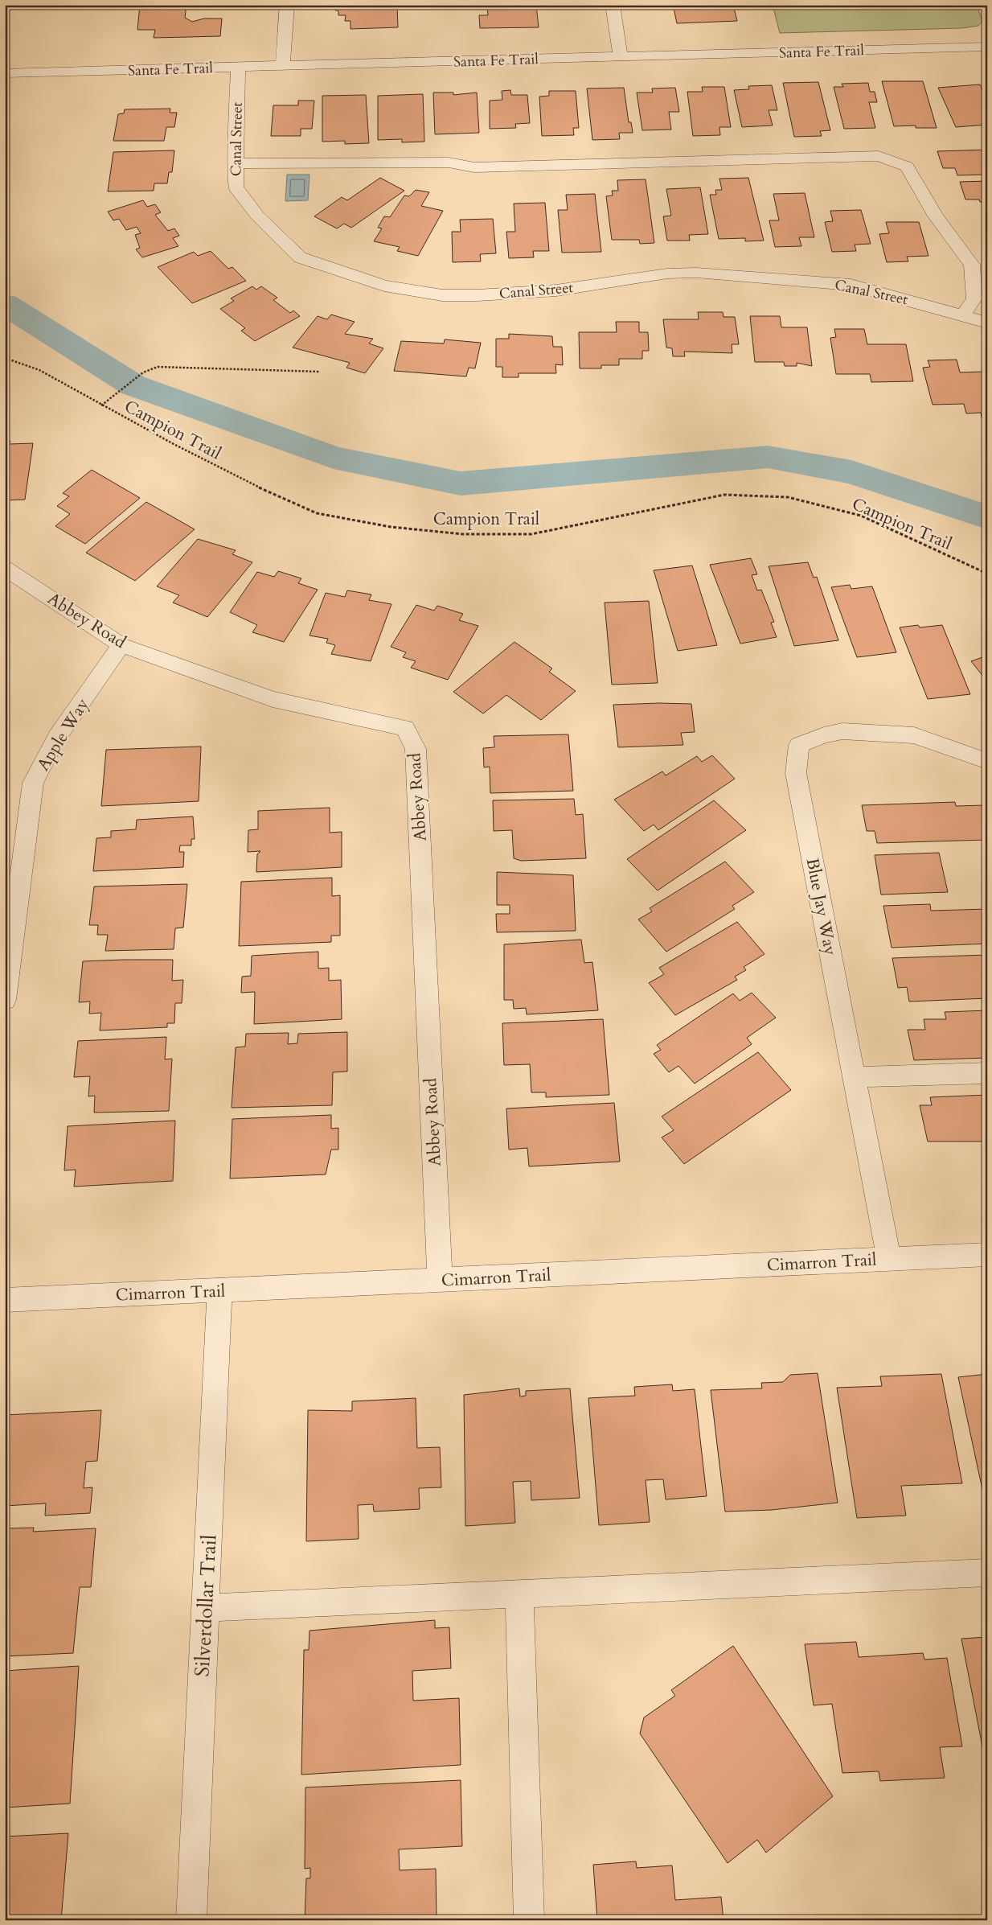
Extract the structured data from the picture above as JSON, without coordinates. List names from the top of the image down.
{
  "streets": {
    "street": [
      "Santa Fe Trail",
      "Canal Street",
      "Abbey Road",
      "Apple Way",
      "Blue Jay Way",
      "Cimarron Trail",
      "Silverdollar Trail"
    ],
    "path": ["Campion Trail"]
  },
  "crossings": [
    ["Santa Fe Trail", "Canal Street"],
    ["Abbey Road", "Apple Way"],
    ["Abbey Road", "Cimarron Trail"],
    ["Blue Jay Way", "Cimarron Trail"],
    ["Cimarron Trail", "Silverdollar Trail"]
  ]
}
